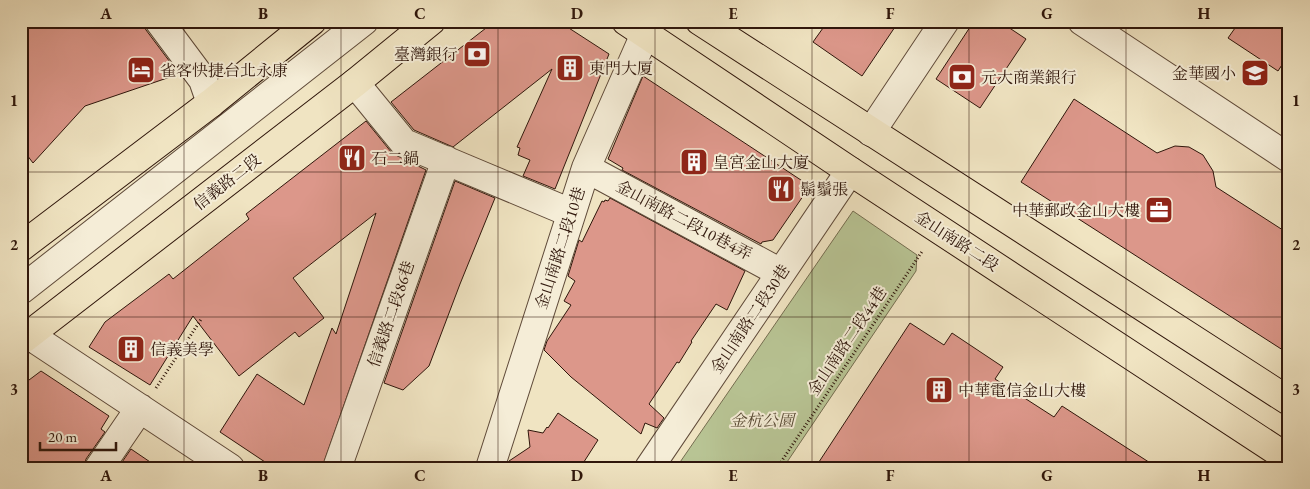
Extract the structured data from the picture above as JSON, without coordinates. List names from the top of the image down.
{
  "streets": {
    "main road": ["信義路二段", "金山南路二段"],
    "street": [
      "金山南路二段10巷4弄",
      "金山南路二段10巷",
      "信義路二段86巷",
      "金山南路二段30巷"
    ],
    "path": ["金山南路二段44巷"]
  },
  "crossings": [
    ["金山南路二段10巷4弄", "金山南路二段10巷"],
    ["金山南路二段10巷4弄", "金山南路二段30巷"],
    ["金山南路二段", "金山南路二段10巷"],
    ["金山南路二段", "金山南路二段30巷"],
    ["金山南路二段", "金山南路二段44巷"]
  ],
  "parks": ["金杭公園"],
  "places": {
    "bank": ["臺灣銀行", "元大商業銀行"],
    "building": [
      "東門大厦",
      "皇宮金山大廈",
      "信義美學",
      "中華電信金山大樓"
    ],
    "hotel": ["雀客快捷台北永康"],
    "school or university": ["金華國小"],
    "restaurant": ["石二鍋", "鬍鬚張"],
    "office": ["中華郵政金山大樓"]
  },
  "scale_bar": "20 m",
  "grid": {
    "columns": [
      "A",
      "B",
      "C",
      "D",
      "E",
      "F",
      "G",
      "H"
    ],
    "rows": ["1", "2", "3"]
  }
}
